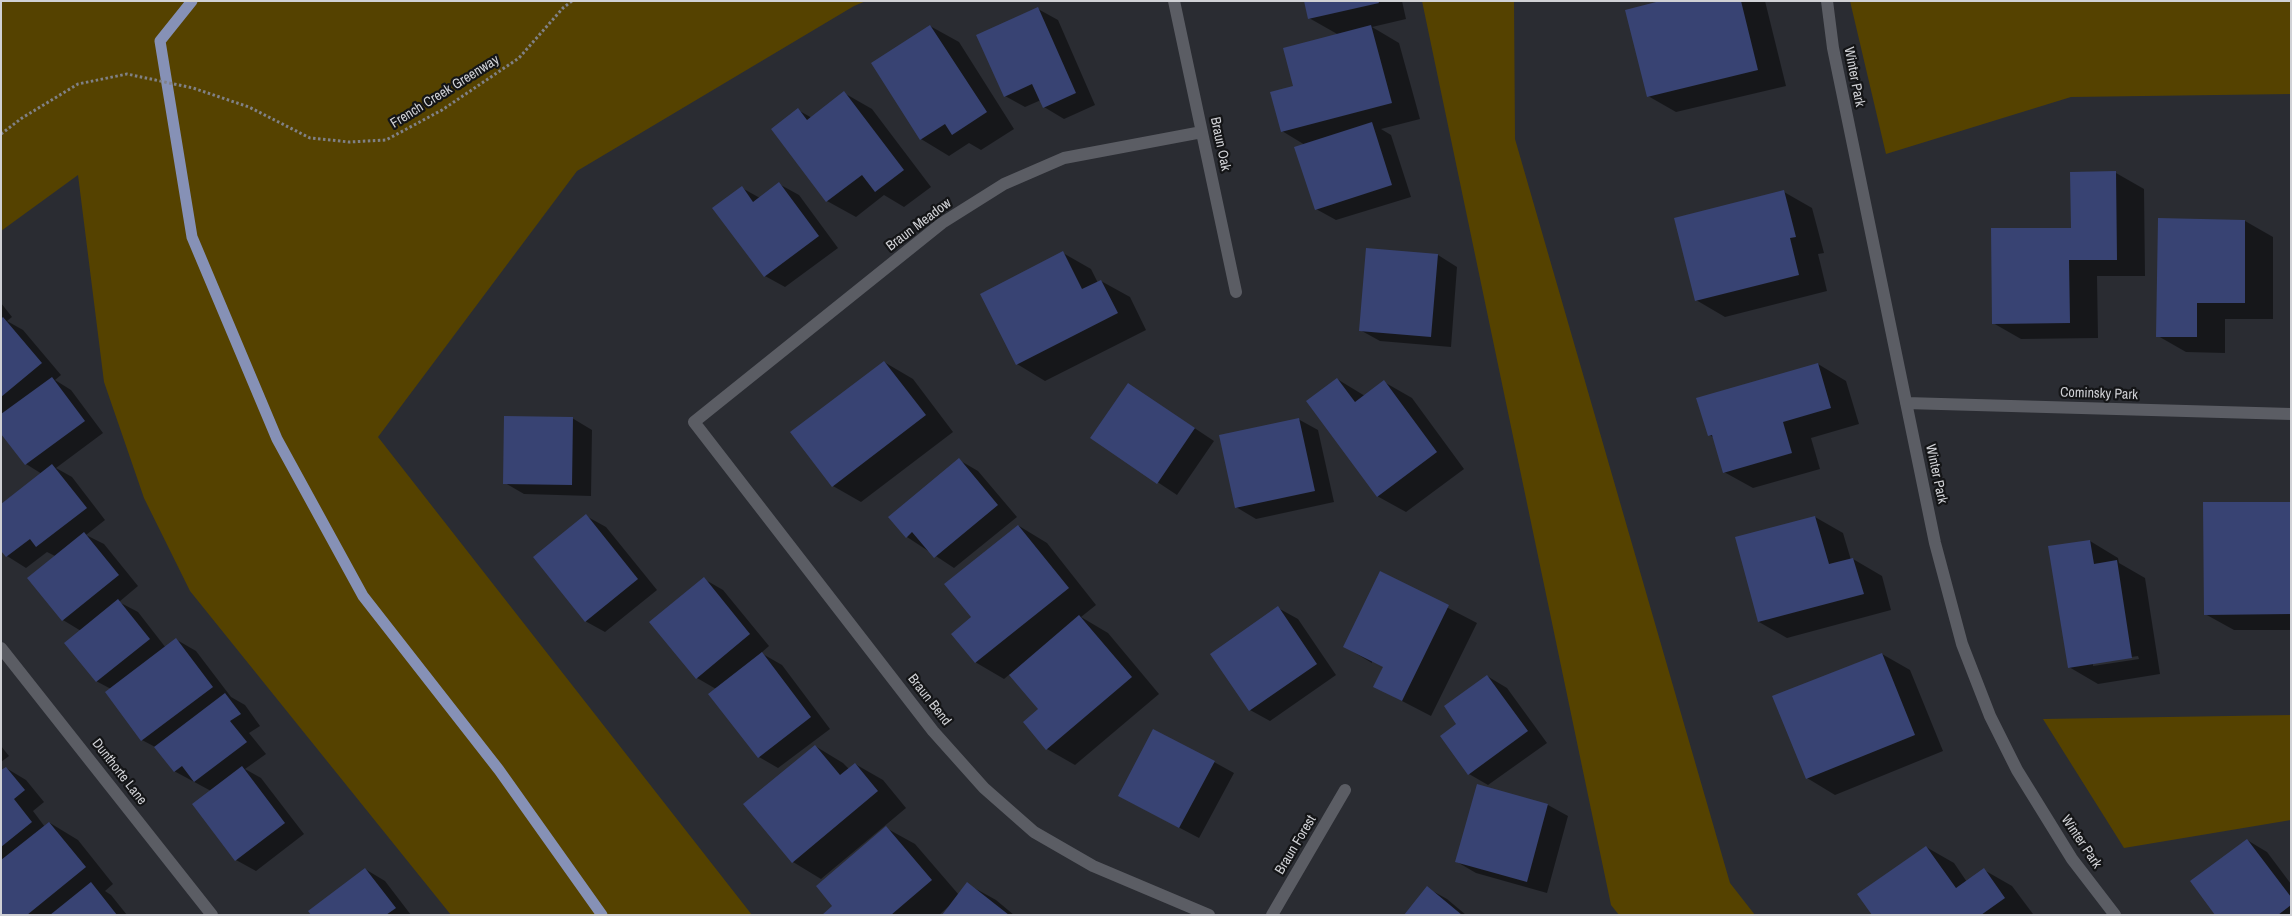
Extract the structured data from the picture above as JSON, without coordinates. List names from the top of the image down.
{
  "streets": {
    "street": [
      "Winter Park",
      "Braun Oak",
      "Braun Meadow",
      "Cominsky Park",
      "Braun Bend",
      "Dunthorte Lane",
      "Braun Forest"
    ],
    "path": ["French Creek Greenway"]
  },
  "crossings": [
    ["Winter Park", "Cominsky Park"],
    ["Braun Oak", "Braun Meadow"],
    ["Braun Meadow", "Braun Bend"]
  ]
}
